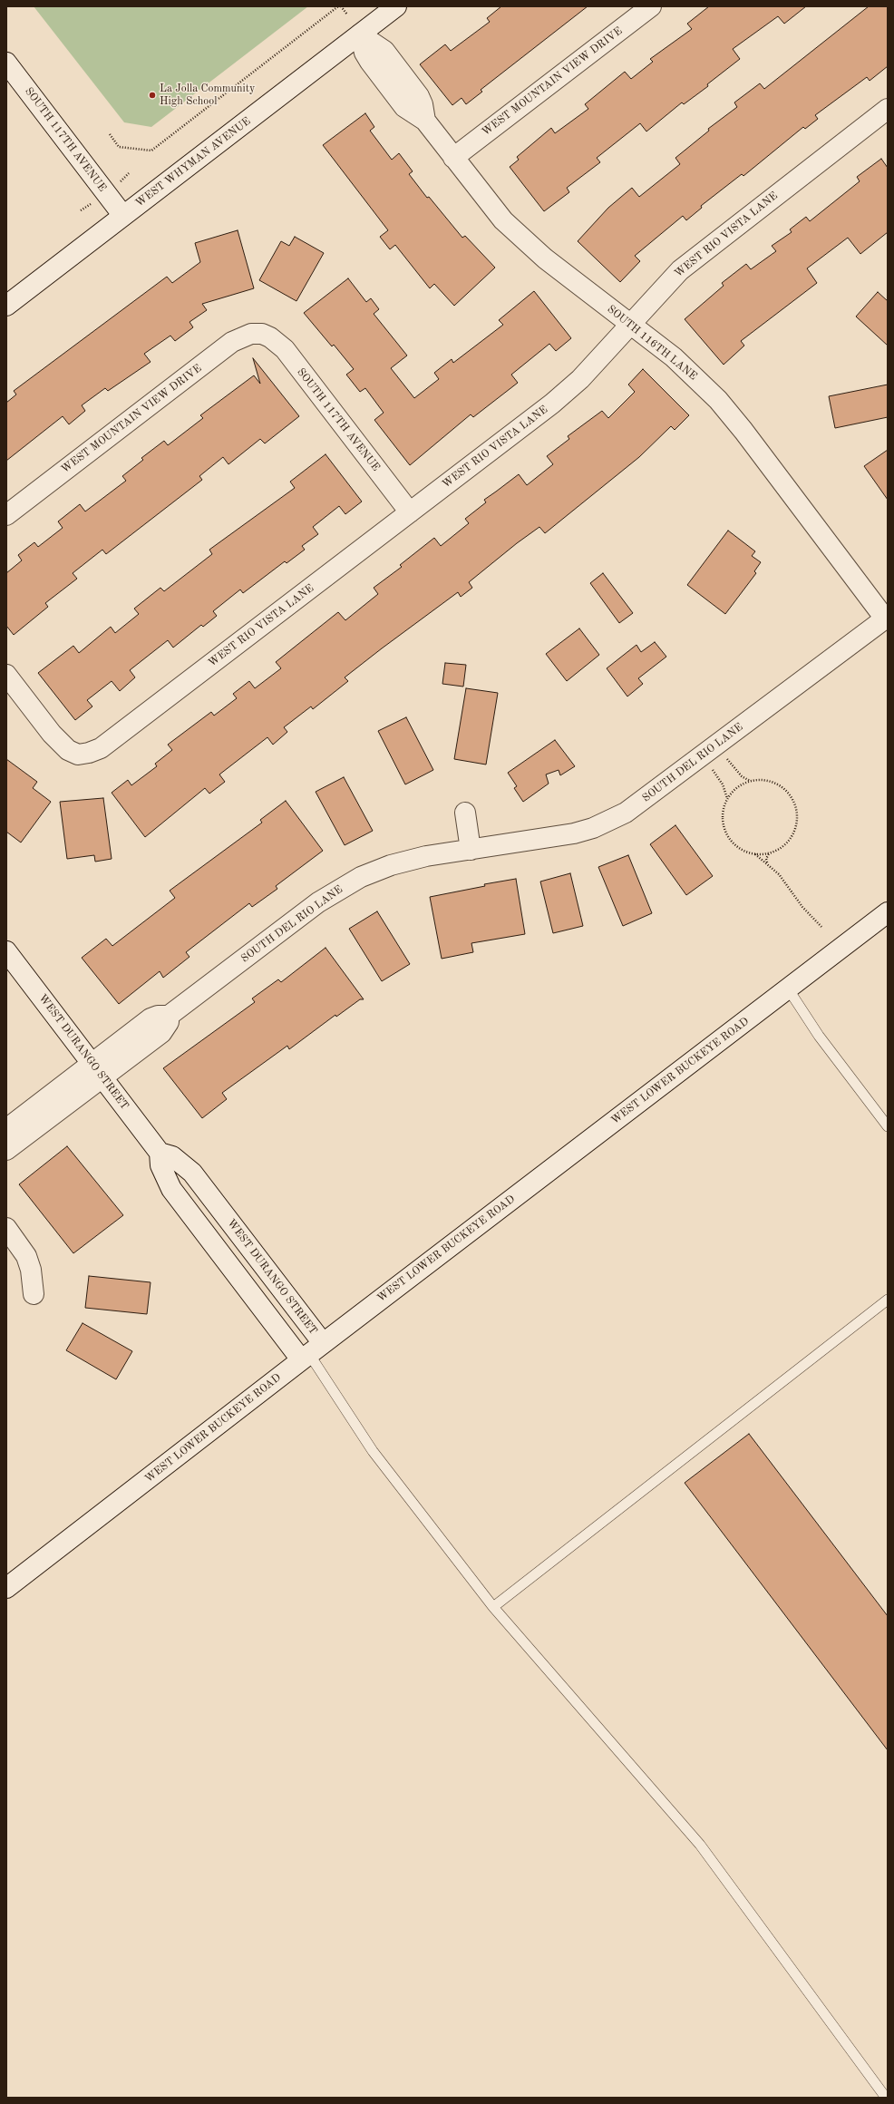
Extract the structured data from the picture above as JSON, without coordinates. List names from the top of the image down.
{
  "streets": {
    "street": [
      "WEST MOUNTAIN VIEW DRIVE",
      "SOUTH 117TH AVENUE",
      "WEST WHYMAN AVENUE",
      "WEST RIO VISTA LANE",
      "SOUTH 116TH LANE",
      "SOUTH DEL RIO LANE",
      "WEST DURANGO STREET",
      "WEST LOWER BUCKEYE ROAD"
    ]
  },
  "crossings": [
    ["WEST MOUNTAIN VIEW DRIVE", "SOUTH 117TH AVENUE"],
    ["WEST MOUNTAIN VIEW DRIVE", "SOUTH 116TH LANE"],
    ["SOUTH 117TH AVENUE", "WEST WHYMAN AVENUE"],
    ["SOUTH 117TH AVENUE", "WEST RIO VISTA LANE"],
    ["WEST WHYMAN AVENUE", "SOUTH 116TH LANE"],
    ["WEST RIO VISTA LANE", "SOUTH 116TH LANE"],
    ["SOUTH 116TH LANE", "SOUTH DEL RIO LANE"],
    ["SOUTH DEL RIO LANE", "WEST DURANGO STREET"],
    ["WEST DURANGO STREET", "WEST LOWER BUCKEYE ROAD"]
  ],
  "places": ["La Jolla Community High School"]
}
